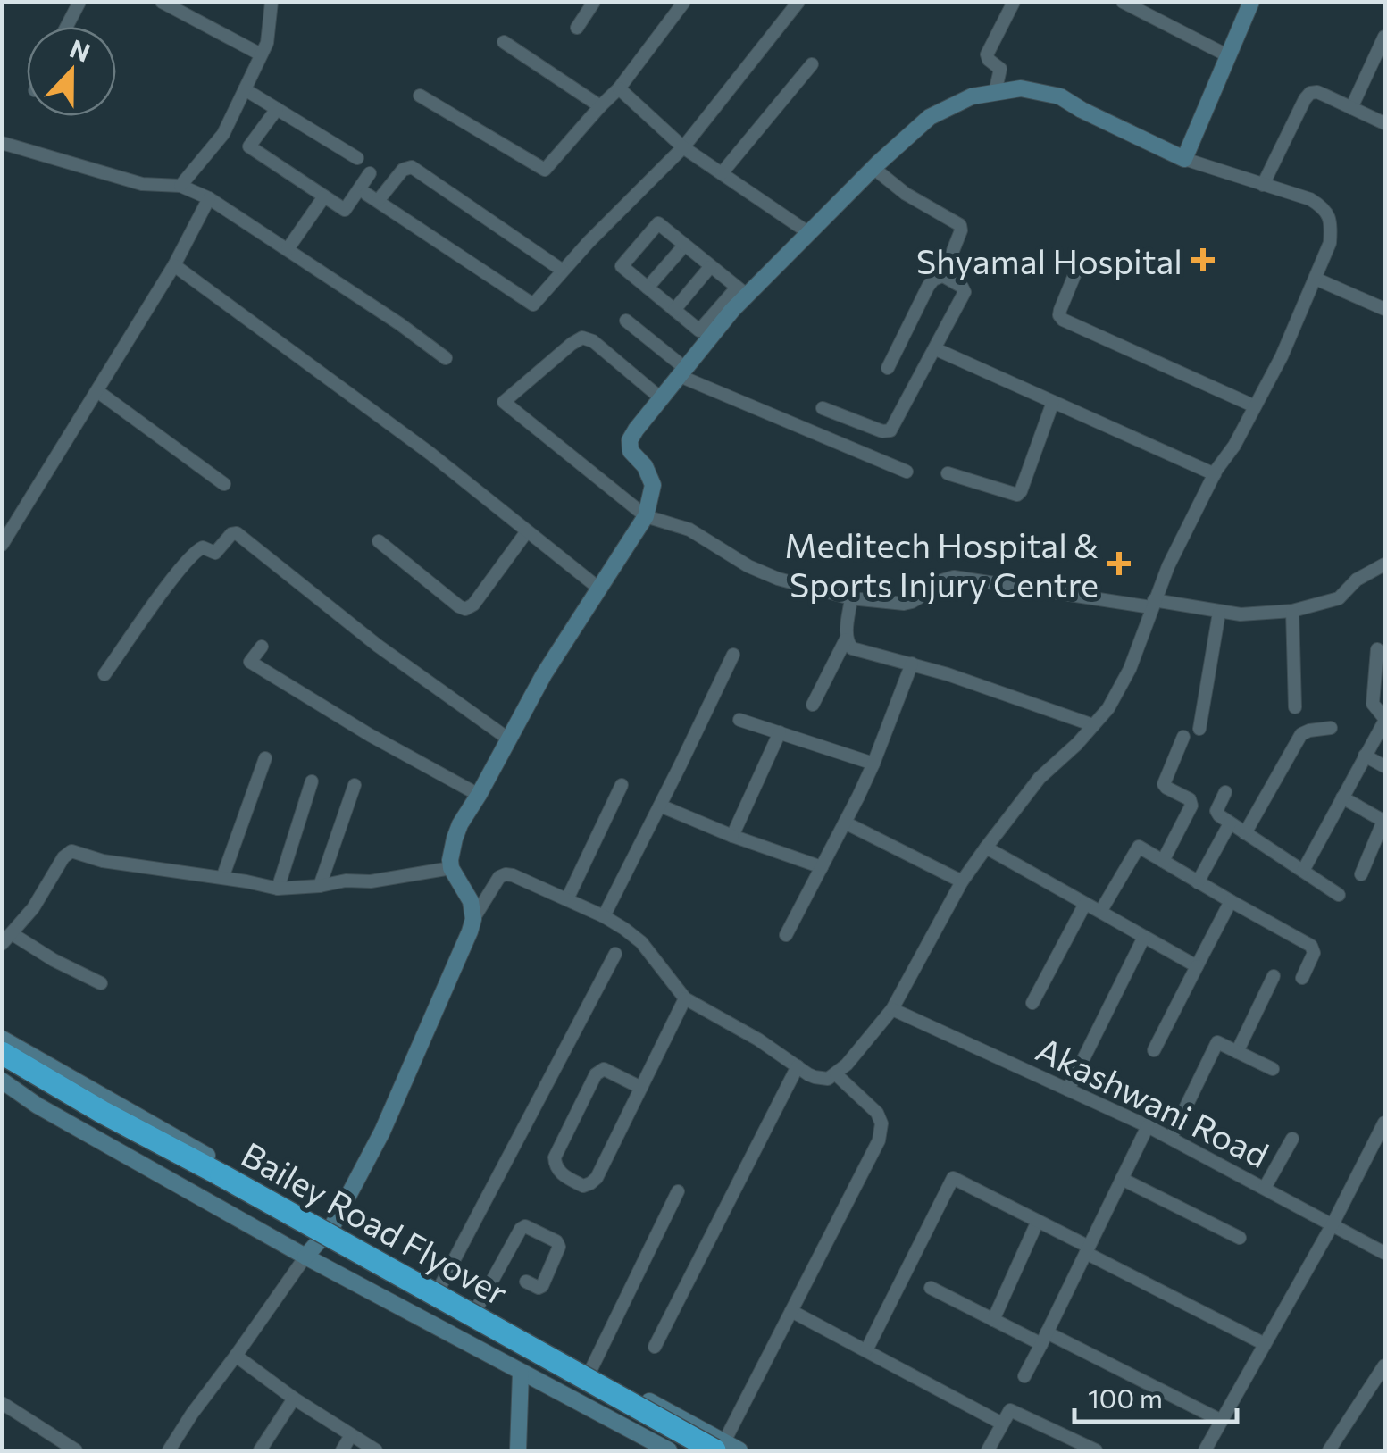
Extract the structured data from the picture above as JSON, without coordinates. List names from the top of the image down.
{
  "streets": {
    "highway": ["Bailey Road Flyover"],
    "street": ["Akashwani Road"]
  },
  "places": {
    "health": ["Shyamal Hospital", "Meditech Hospital & Sports Injury Centre"]
  },
  "scale_bar": "100 m",
  "north": "top"
}
